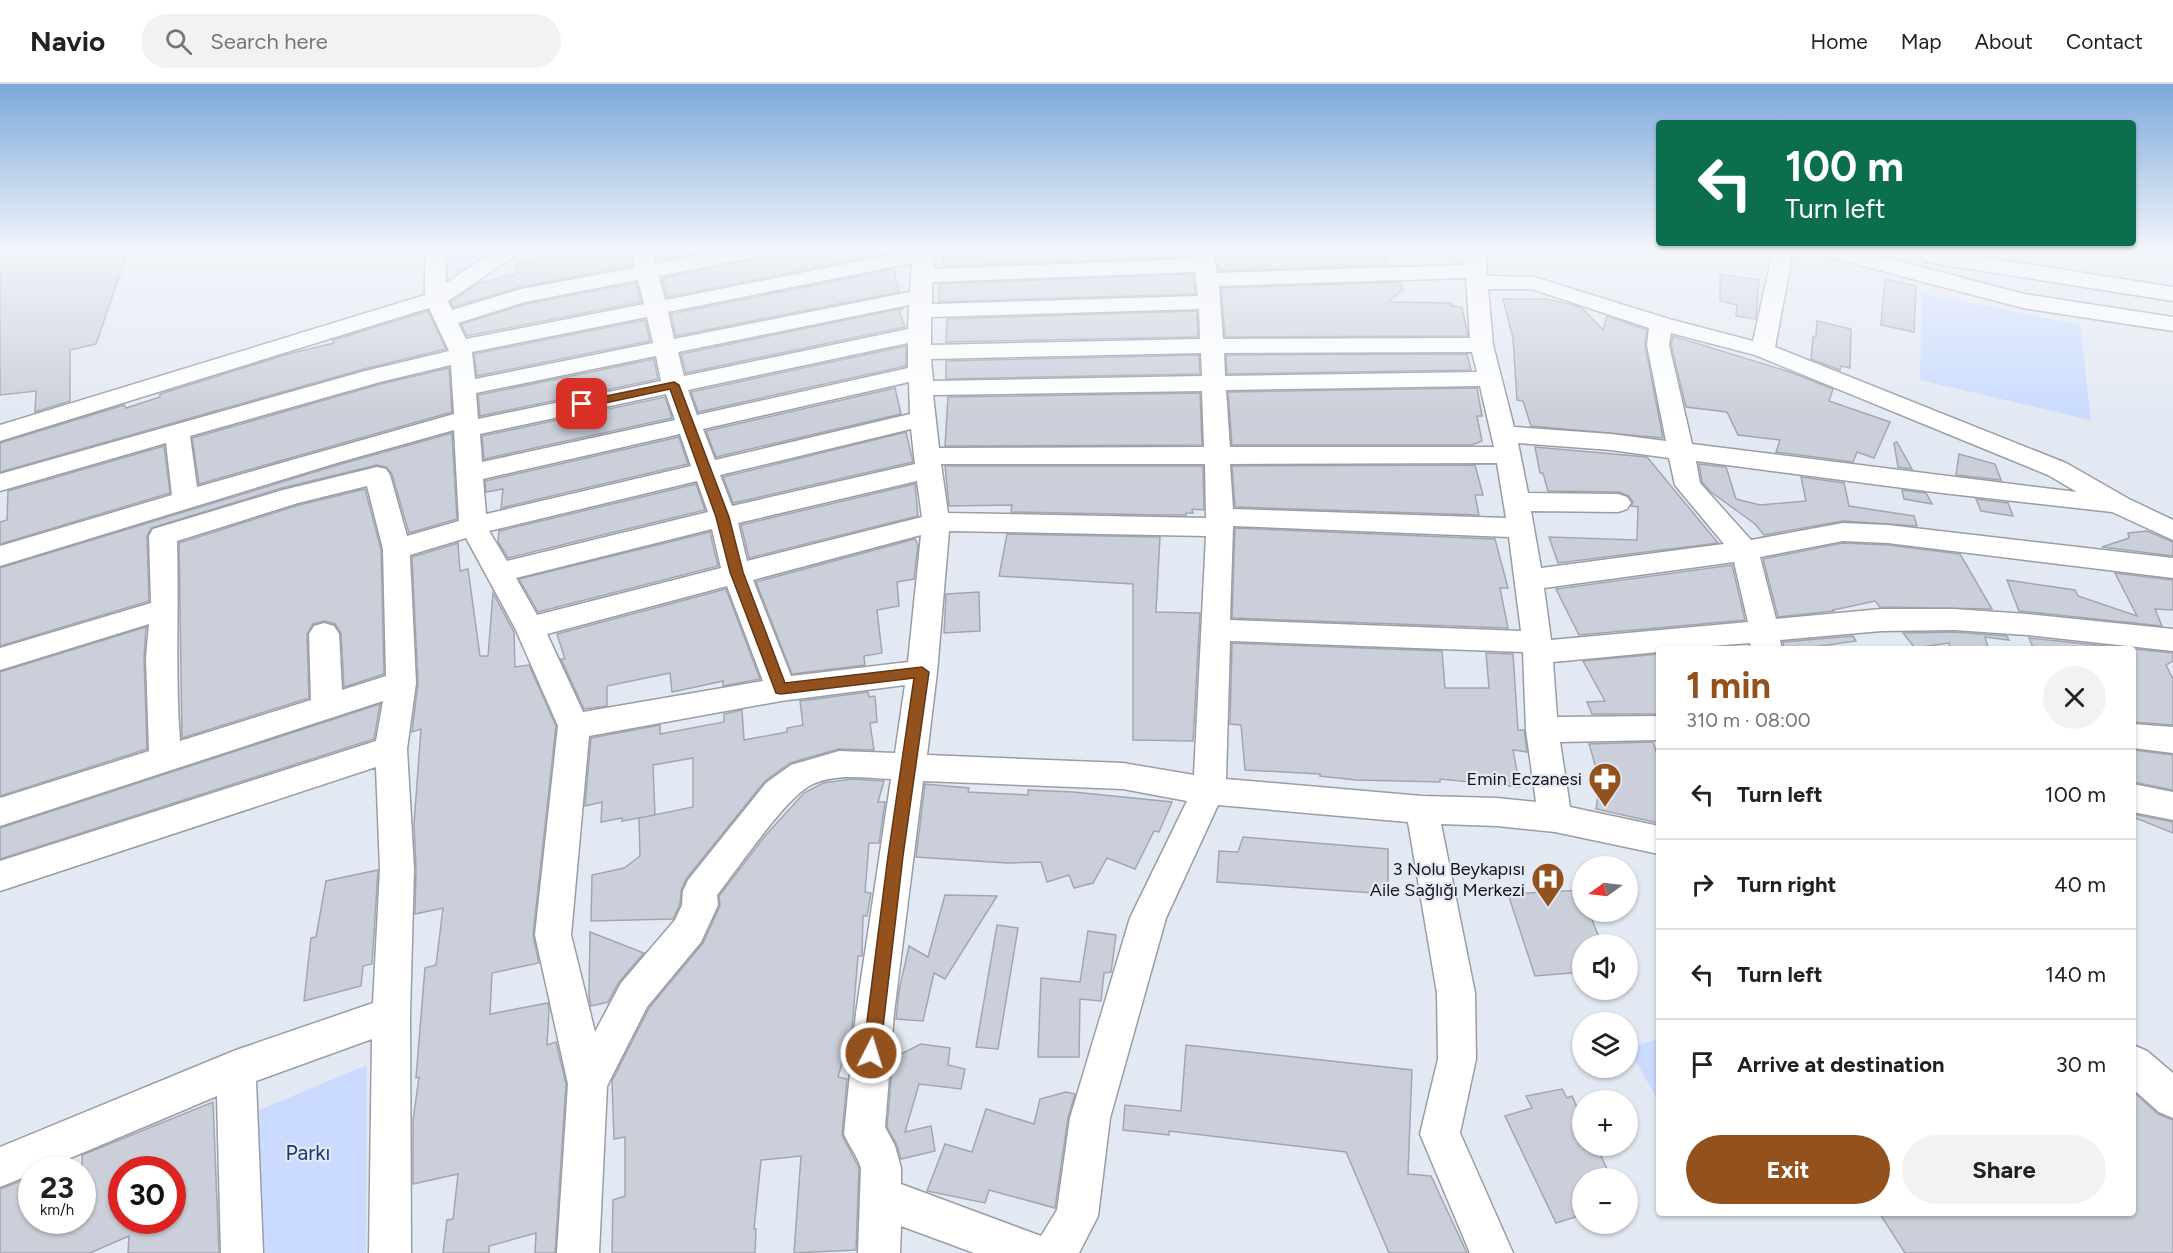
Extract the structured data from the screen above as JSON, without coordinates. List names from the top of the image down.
{
  "parks": ["Parkı"],
  "places": {
    "pharmacy": ["Emin Eczanesi"],
    "hospital": ["3 Nolu Beykapısı Aile Sağlığı Merkezi"]
  },
  "north": "left",
  "page": {
    "header": "Navio",
    "search": "Search here",
    "nav": [
      "Home",
      "Map",
      "About",
      "Contact"
    ],
    "turn": ["100 m", "Turn left"],
    "heading": ["1 min", "310 m · 08:00"],
    "list": [
      {
        "name": "Turn left",
        "value": "100 m"
      },
      {
        "name": "Turn right",
        "value": "40 m"
      },
      {
        "name": "Turn left",
        "value": "140 m"
      },
      {
        "name": "Arrive at destination",
        "value": "30 m"
      }
    ],
    "map_buttons": ["+", "−"],
    "buttons": ["Exit", "Share"],
    "speed": "23 km/h",
    "limit": "30"
  }
}
